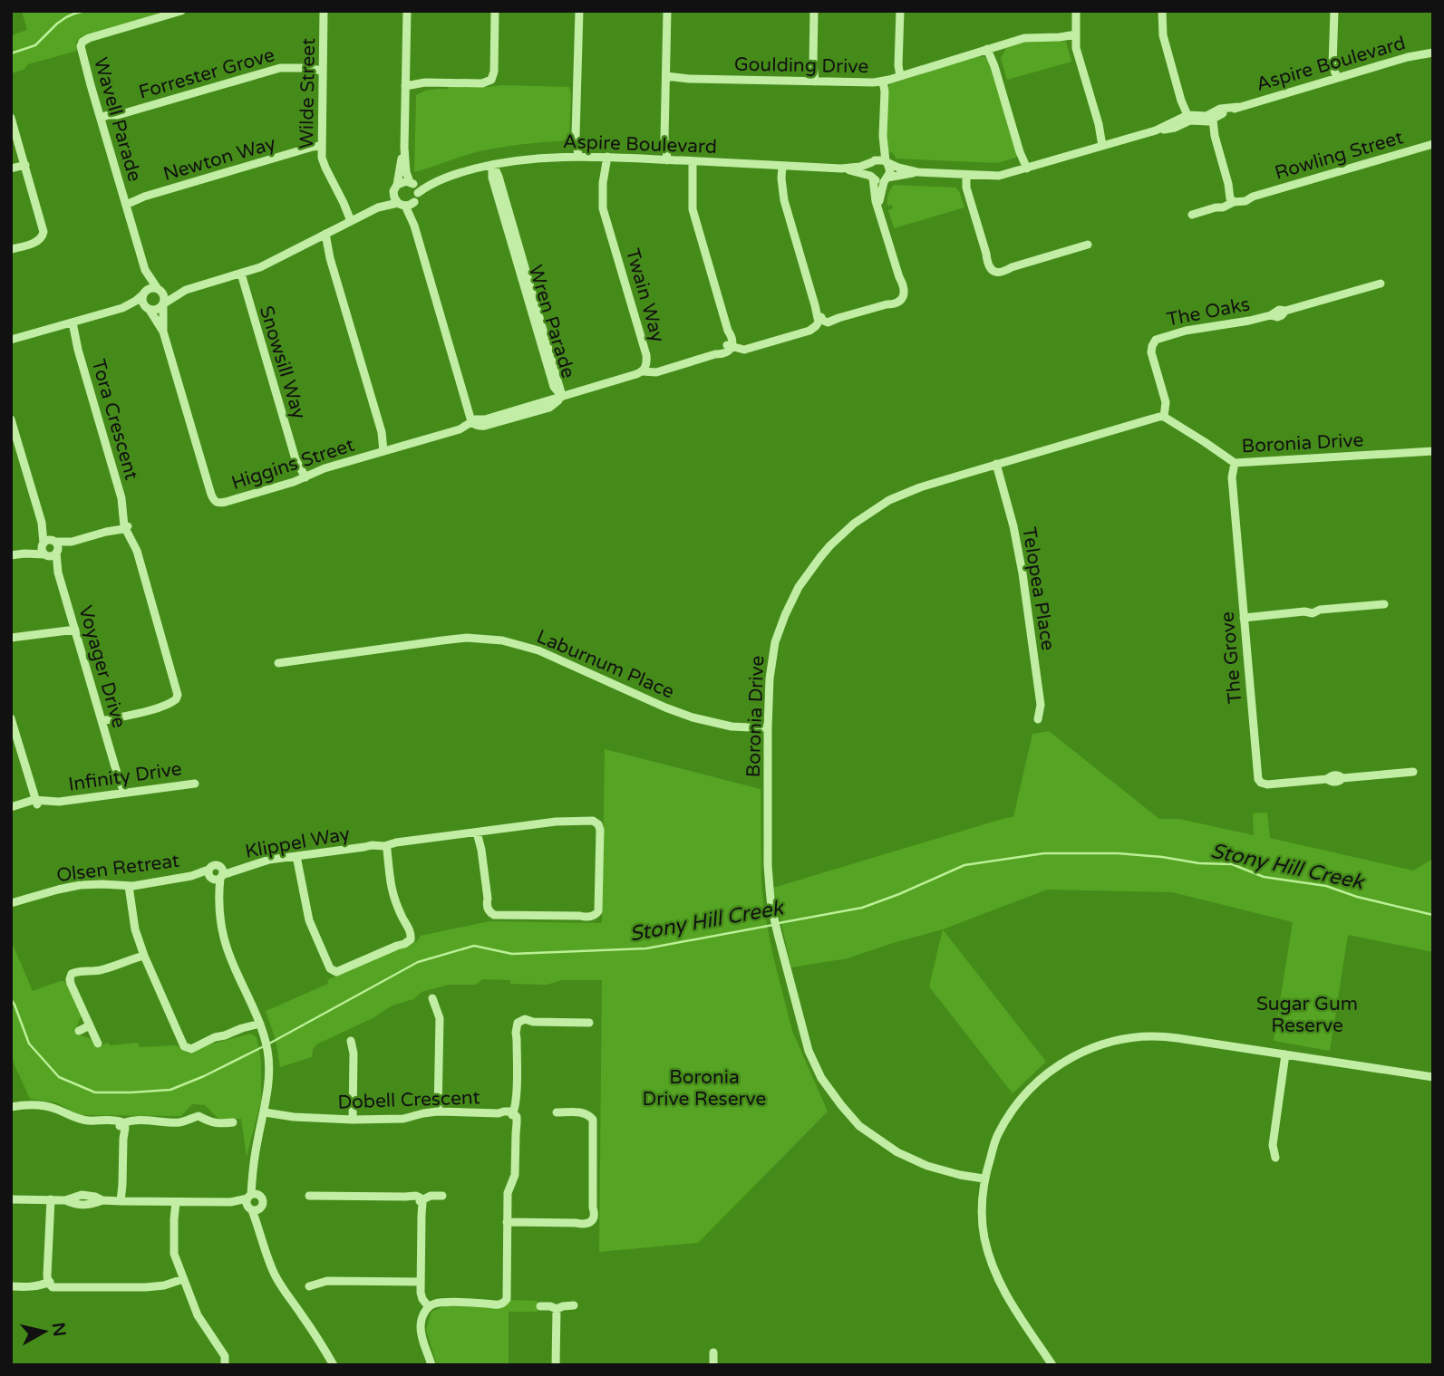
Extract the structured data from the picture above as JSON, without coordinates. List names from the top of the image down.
{
  "streets": {
    "street": [
      "Aspire Boulevard",
      "Goulding Drive",
      "Forrester Grove",
      "Wilde Street",
      "Wavell Parade",
      "Rowling Street",
      "Newton Way",
      "Twain Way",
      "The Oaks",
      "Wren Parade",
      "Snowsill Way",
      "Tora Crescent",
      "Boronia Drive",
      "Higgins Street",
      "Telopea Place",
      "The Grove",
      "Laburnum Place",
      "Voyager Drive",
      "Infinity Drive",
      "Klippel Way",
      "Olsen Retreat",
      "Dobell Crescent"
    ]
  },
  "crossings": [
    ["Aspire Boulevard", "Twain Way"],
    ["Aspire Boulevard", "Wren Parade"],
    ["Forrester Grove", "Wilde Street"],
    ["Forrester Grove", "Wavell Parade"],
    ["Wilde Street", "Newton Way"],
    ["Wavell Parade", "Newton Way"],
    ["Wavell Parade", "Higgins Street"],
    ["Twain Way", "Wren Parade"],
    ["Twain Way", "Higgins Street"],
    ["The Oaks", "Boronia Drive"],
    ["Snowsill Way", "Higgins Street"],
    ["Tora Crescent", "Voyager Drive"],
    ["Boronia Drive", "Telopea Place"],
    ["Boronia Drive", "The Grove"],
    ["Boronia Drive", "Laburnum Place"],
    ["Voyager Drive", "Infinity Drive"],
    ["Klippel Way", "Olsen Retreat"]
  ],
  "water": ["Stony Hill Creek"],
  "parks": ["Sugar Gum Reserve", "Boronia Drive Reserve"],
  "north": "right"
}
